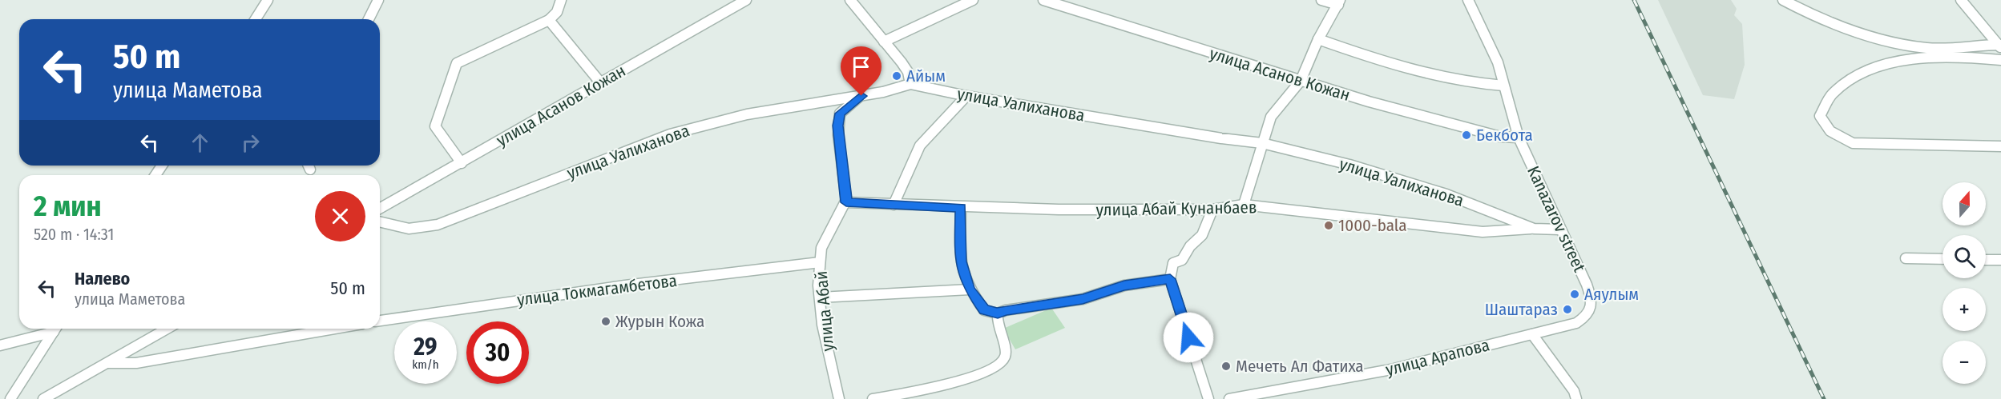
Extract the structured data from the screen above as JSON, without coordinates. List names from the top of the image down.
{
  "streets": {
    "street": [
      "улица Асанов Кожан",
      "улица Уалиханова",
      "улица Абай Кунанбаев",
      "Kanazarov street",
      "улица Токмагамбетова",
      "улица Абай",
      "улица Арапова"
    ]
  },
  "crossings": [
    ["улица Асанов Кожан", "Kanazarov street"],
    ["улица Уалиханова", "улица Абай Кунанбаев"],
    ["улица Уалиханова", "Kanazarov street"],
    ["улица Абай Кунанбаев", "улица Абай"],
    ["Kanazarov street", "улица Арапова"],
    ["улица Токмагамбетова", "улица Абай"]
  ],
  "places": [
    "Айым",
    "Бекбота",
    "1000-bala",
    "Аяулым",
    "Шаштараз",
    "Журын Кожа",
    "Мечеть Ал Фатиха"
  ],
  "north": "top",
  "page": {
    "turn": ["50 m", "улица Маметова"],
    "heading": ["2 мин", "520 m · 14:31"],
    "map_buttons": ["+", "−"],
    "list": [
      {
        "name": "Налево",
        "note": "улица Маметова",
        "value": "50 m"
      }
    ],
    "speed": "29 km/h",
    "limit": "30"
  }
}
